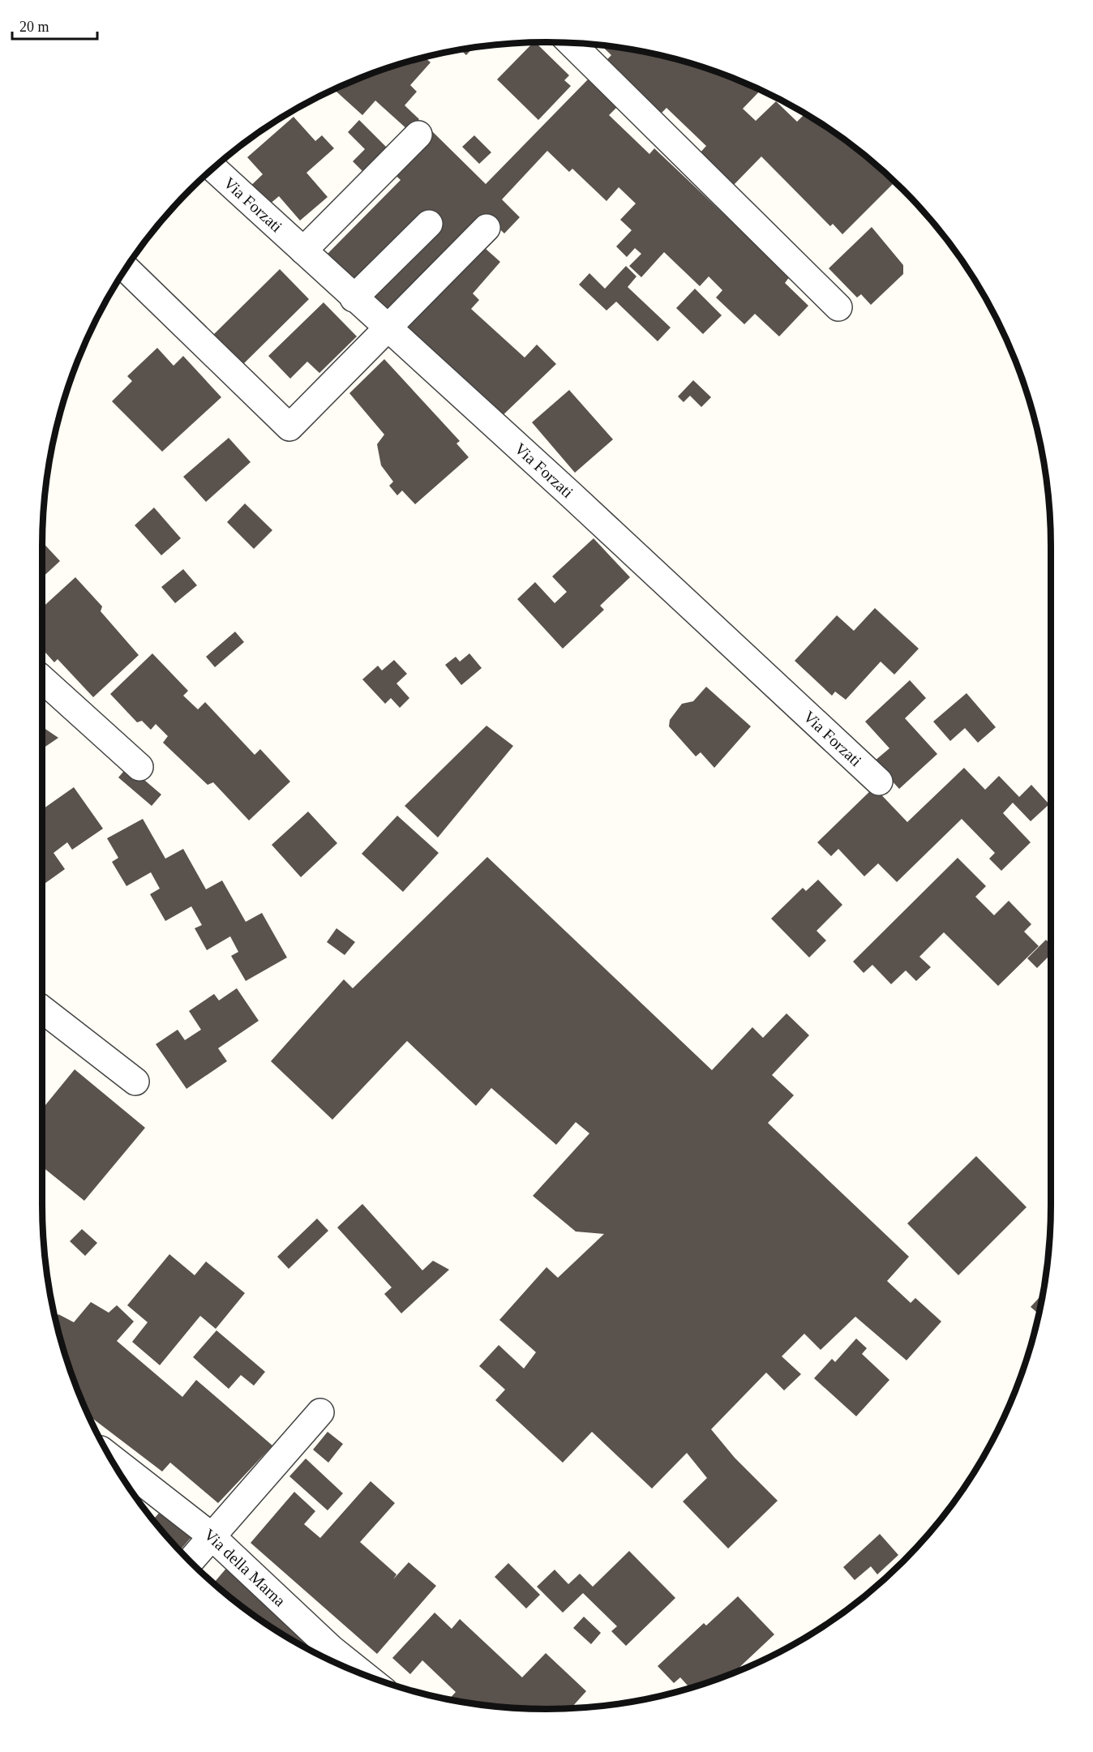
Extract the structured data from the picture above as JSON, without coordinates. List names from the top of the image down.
{
  "streets": {
    "street": ["Via Forzati", "Via della Marna"]
  },
  "scale_bar": "20 m"
}
